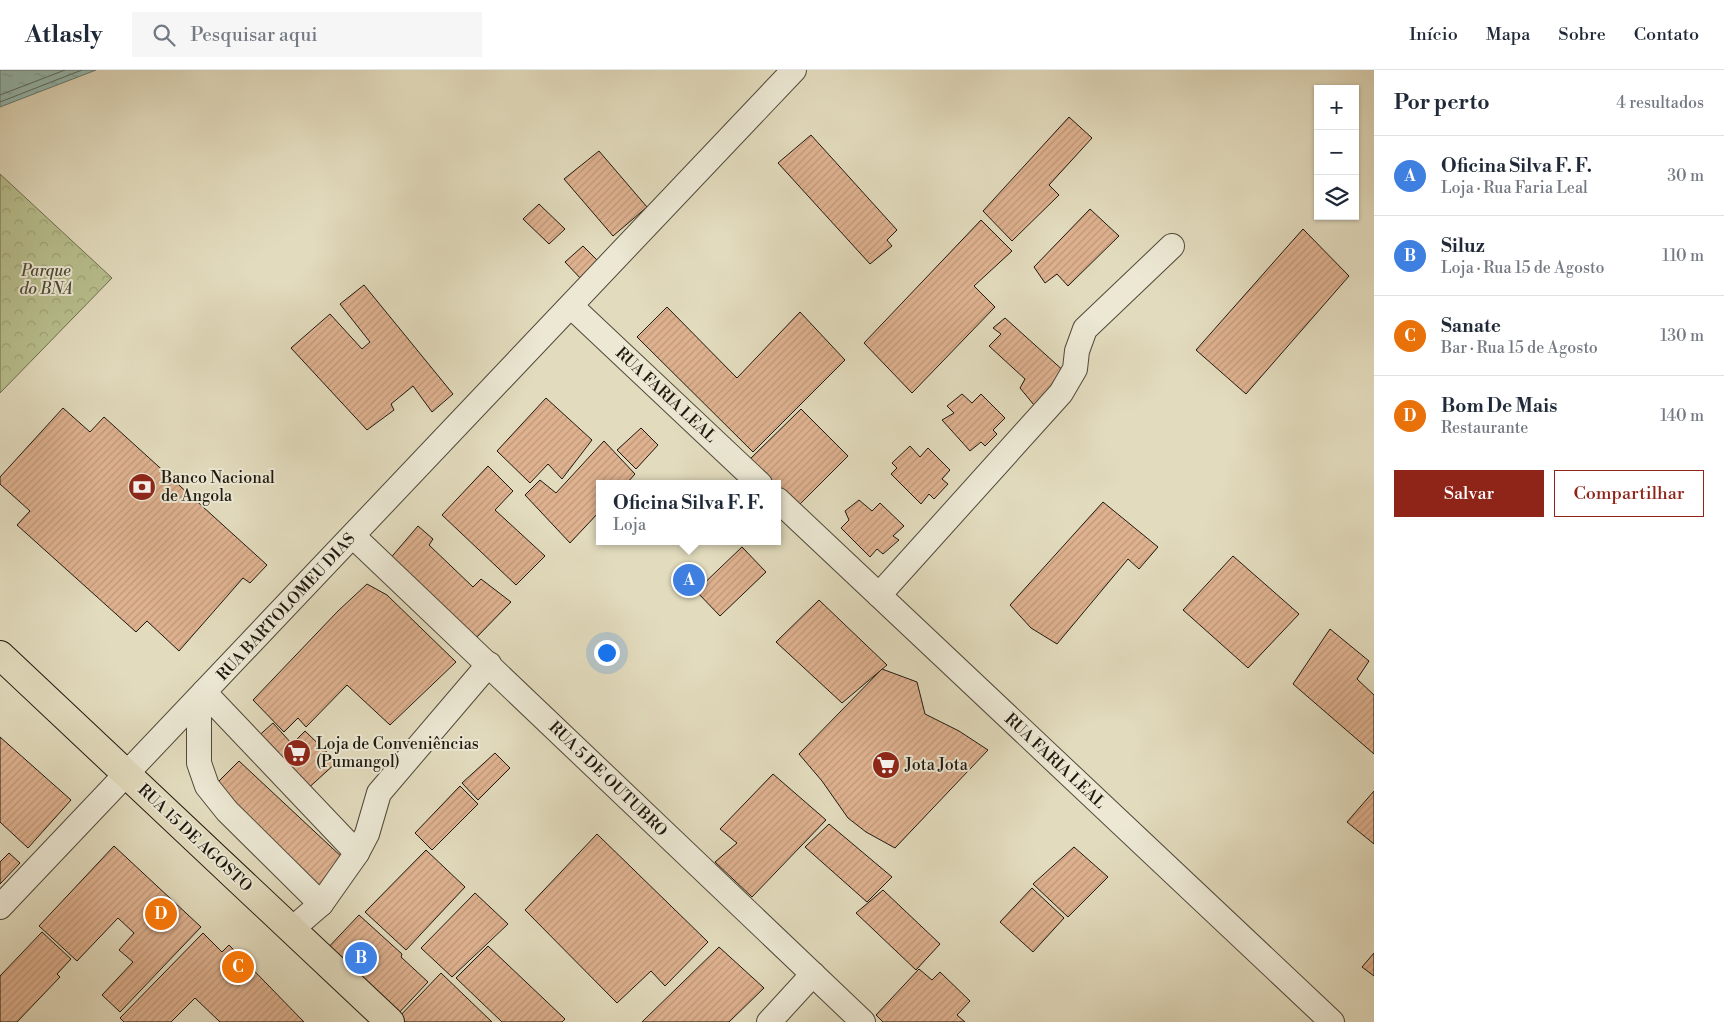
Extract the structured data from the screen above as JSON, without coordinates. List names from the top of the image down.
{
  "streets": {
    "main road": ["RUA 15 DE AGOSTO"],
    "street": ["RUA FARIA LEAL", "RUA BARTOLOMEU DIAS", "RUA 5 DE OUTUBRO"]
  },
  "crossings": [
    ["RUA FARIA LEAL", "RUA BARTOLOMEU DIAS"],
    ["RUA BARTOLOMEU DIAS", "RUA 5 DE OUTUBRO"],
    ["RUA BARTOLOMEU DIAS", "RUA 15 DE AGOSTO"]
  ],
  "parks": ["Parque do BNA"],
  "places": {
    "bank": ["Banco Nacional de Angola"],
    "supermarket": ["Loja de Conveniências (Pumangol)", "Jota Jota"]
  },
  "page": {
    "header": "Atlasly",
    "search": "Pesquisar aqui",
    "nav": [
      "Início",
      "Mapa",
      "Sobre",
      "Contato"
    ],
    "heading": ["Por perto", "4 resultados"],
    "map_buttons": ["+", "−"],
    "list": [
      {
        "mark": "A",
        "name": "Oficina Silva F. F.",
        "note": "Loja · Rua Faria Leal",
        "value": "30 m"
      },
      {
        "mark": "B",
        "name": "Siluz",
        "note": "Loja · Rua 15 de Agosto",
        "value": "110 m"
      },
      {
        "mark": "C",
        "name": "Sanate",
        "note": "Bar · Rua 15 de Agosto",
        "value": "130 m"
      },
      {
        "mark": "D",
        "name": "Bom De Mais",
        "note": "Restaurante",
        "value": "140 m"
      }
    ],
    "buttons": ["Salvar", "Compartilhar"],
    "popup": ["Oficina Silva F. F.", "Loja"],
    "pins": [
      "A",
      "D",
      "B",
      "C"
    ]
  }
}
